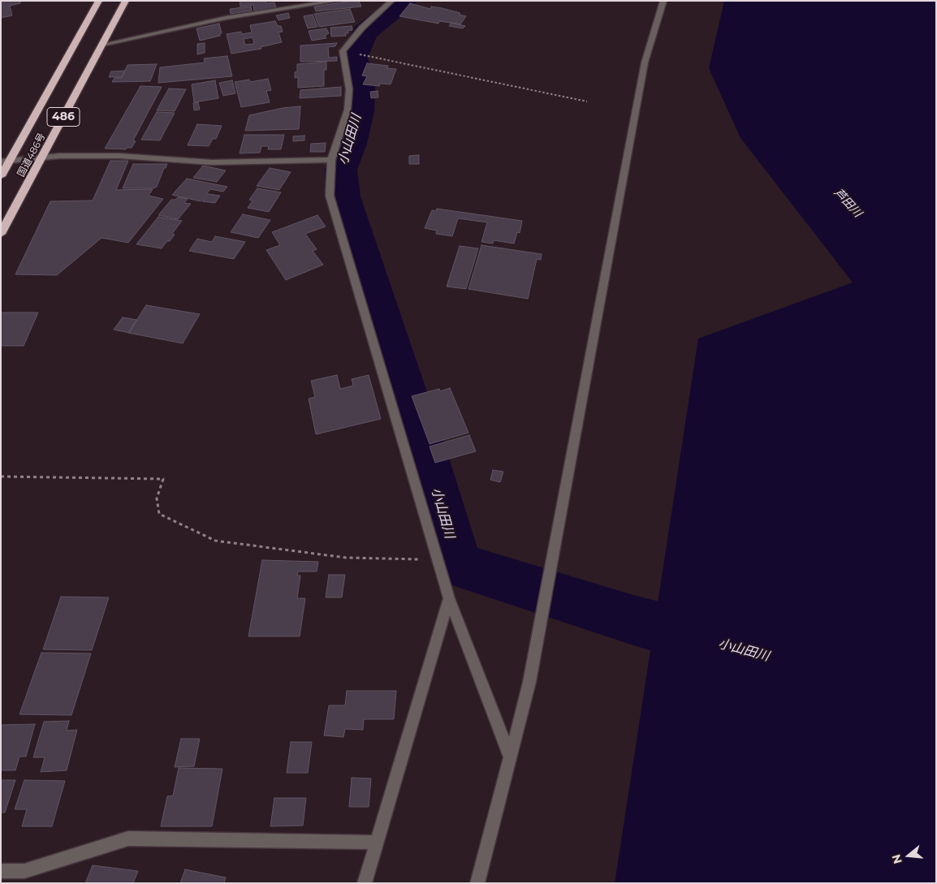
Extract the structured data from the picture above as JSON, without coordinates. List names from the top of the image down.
{
  "streets": {
    "highway": ["486", "国道486号"]
  },
  "water": ["小山田川", "芦田川"],
  "north": "left"
}
